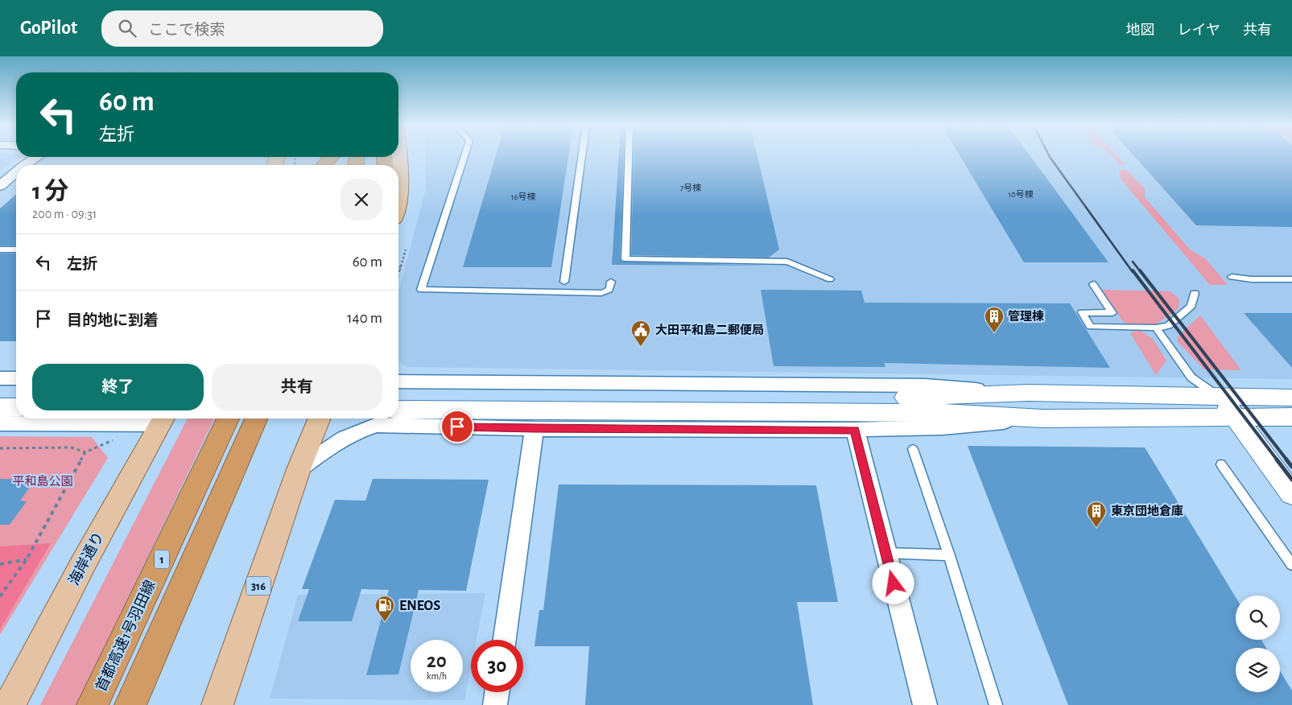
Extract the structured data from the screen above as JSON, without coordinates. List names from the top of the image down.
{
  "streets": {
    "highway": ["1", "首都高速1号羽田線"],
    "main road": ["海岸通り", "316"]
  },
  "parks": ["平和島公園"],
  "places": {
    "building": ["管理棟", "東京団地倉庫"],
    "public building": ["大田平和島二郵便局"],
    "fuel station": ["ENEOS"]
  },
  "house_numbers": ["7号棟", "10号棟", "16号棟"],
  "page": {
    "header": "GoPilot",
    "search": "ここで検索",
    "nav": ["地図", "レイヤ", "共有"],
    "turn": ["60 m", "左折"],
    "heading": ["1 分", "200 m · 09:31"],
    "list": [
      {
        "name": "左折",
        "value": "60 m"
      },
      {
        "name": "目的地に到着",
        "value": "140 m"
      }
    ],
    "buttons": ["終了", "共有"],
    "speed": "20 km/h",
    "limit": "30"
  }
}
